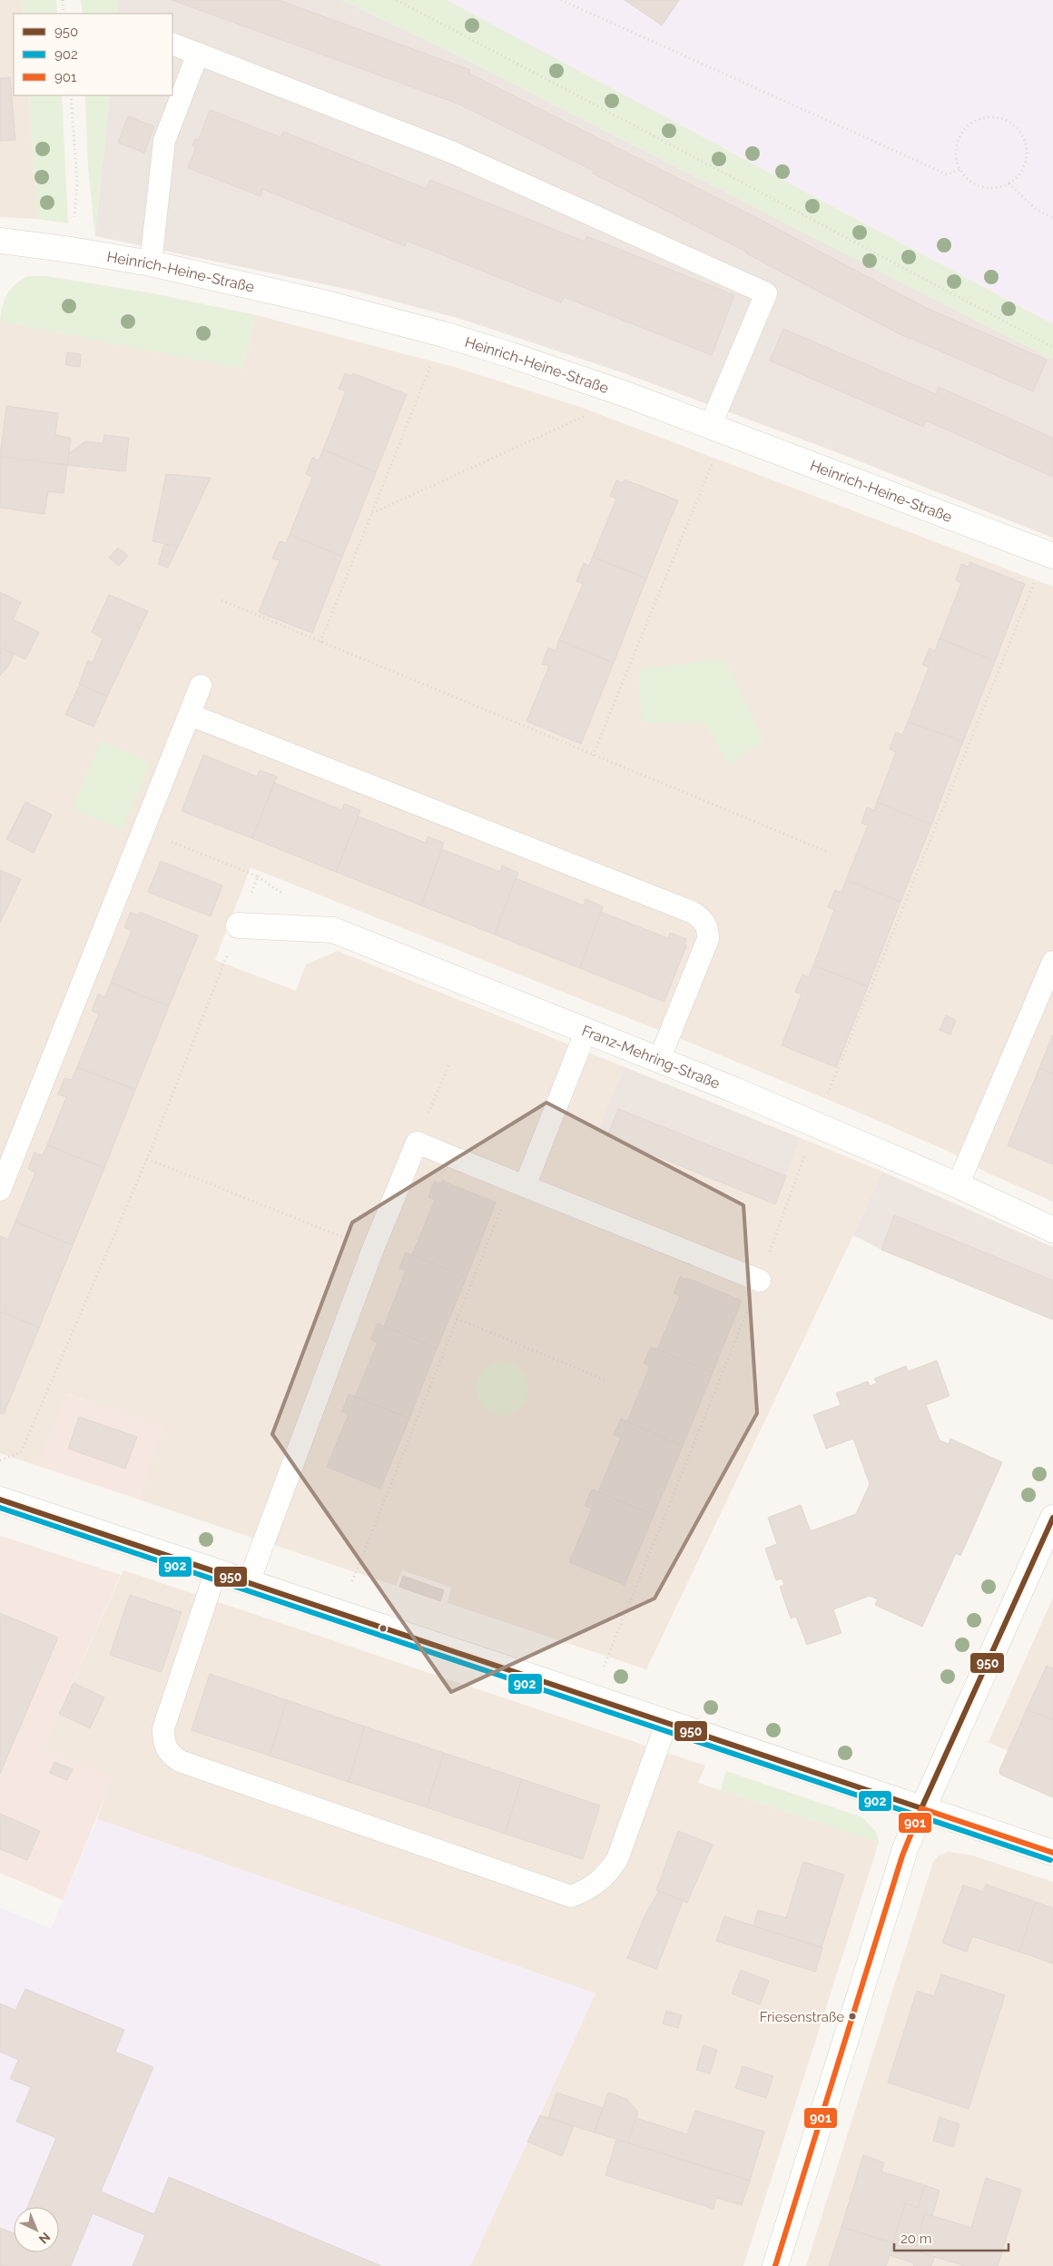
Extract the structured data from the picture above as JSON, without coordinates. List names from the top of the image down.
{
  "streets": {
    "street": ["Heinrich-Heine-Straße", "Franz-Mehring-Straße"]
  },
  "places": ["Friesenstraße"],
  "lines": ["transit line 950", "transit line 902", "transit line 901"],
  "legend": ["950", "902", "901"],
  "scale_bar": "20 m",
  "north": "bottom right"
}
